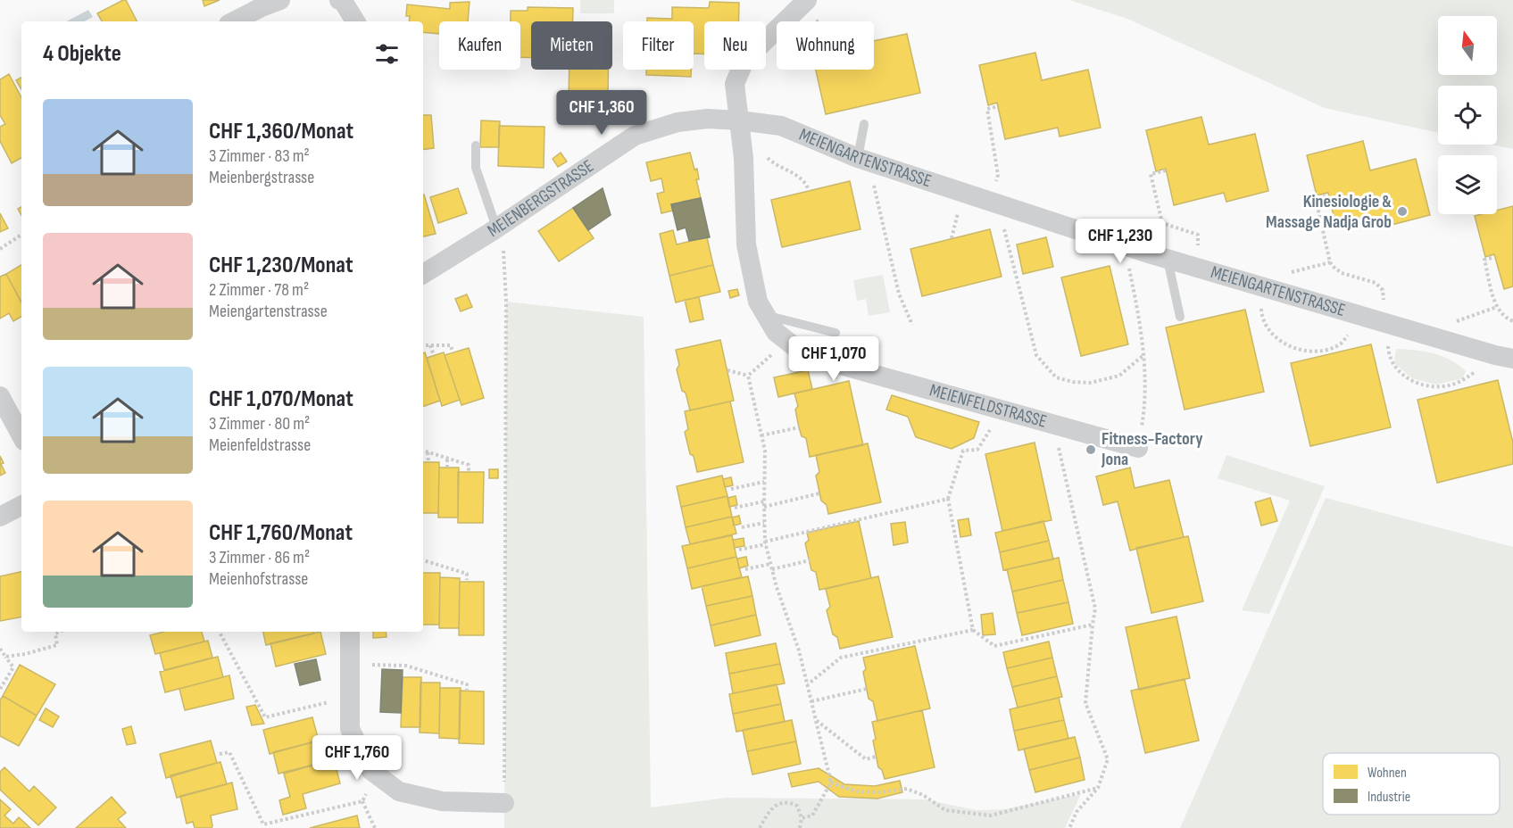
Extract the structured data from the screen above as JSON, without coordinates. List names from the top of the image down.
{
  "streets": {
    "street": ["MEIENGARTENSTRASSE", "MEIENBERGSTRASSE", "MEIENFELDSTRASSE"]
  },
  "crossings": [
    ["MEIENGARTENSTRASSE", "MEIENBERGSTRASSE"],
    ["MEIENGARTENSTRASSE", "MEIENFELDSTRASSE"],
    ["MEIENBERGSTRASSE", "MEIENFELDSTRASSE"]
  ],
  "places": ["Kinesiologie & Massage Nadja Grob", "Fitness-Factory Jona"],
  "legend": ["Wohnen", "Industrie"],
  "north": "top",
  "page": {
    "chip": [
      "Kaufen",
      "Mieten",
      "Filter",
      "Neu",
      "Wohnung"
    ],
    "heading": "4 Objekte",
    "list": [
      {
        "name": "CHF 1,360/Monat",
        "note": "3 Zimmer · 83 m² · Meienbergstrasse"
      },
      {
        "name": "CHF 1,230/Monat",
        "note": "2 Zimmer · 78 m² · Meiengartenstrasse"
      },
      {
        "name": "CHF 1,070/Monat",
        "note": "3 Zimmer · 80 m² · Meienfeldstrasse"
      },
      {
        "name": "CHF 1,760/Monat",
        "note": "3 Zimmer · 86 m² · Meienhofstrasse"
      }
    ],
    "price": [
      "CHF 1,360",
      "CHF 1,230",
      "CHF 1,070",
      "CHF 1,760"
    ]
  }
}
